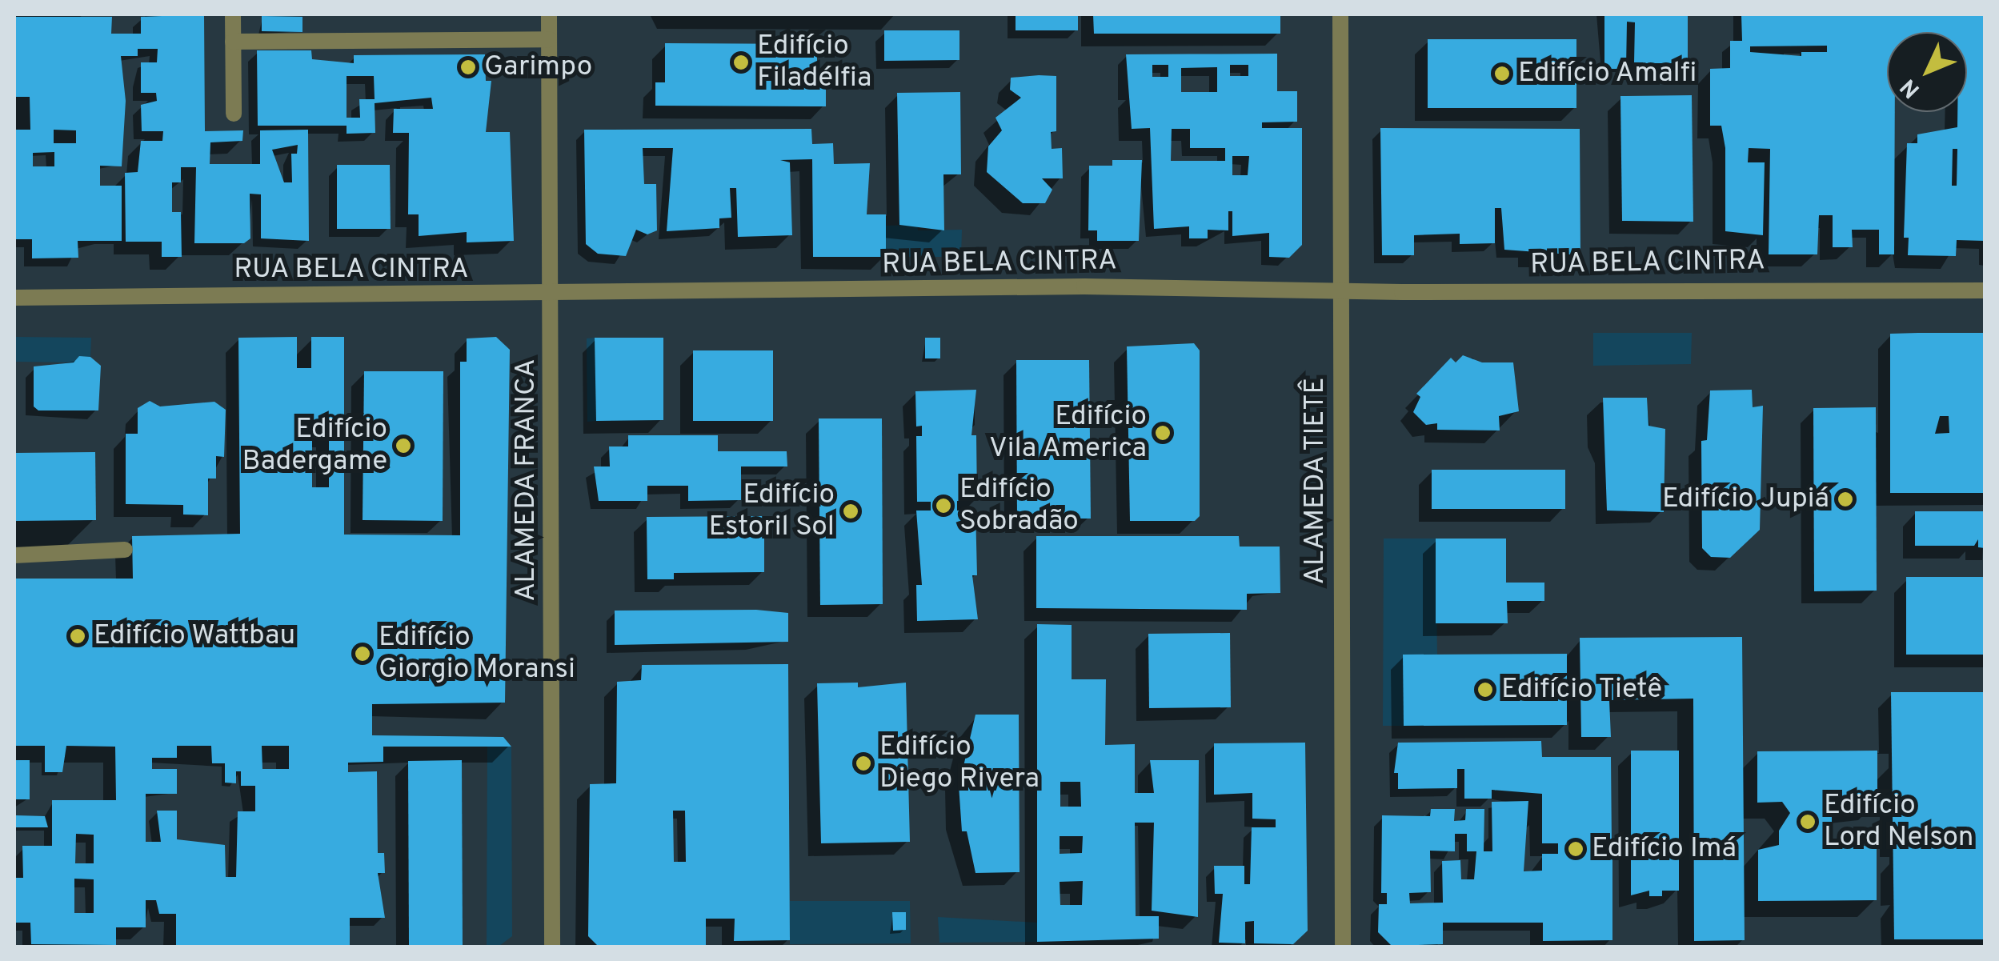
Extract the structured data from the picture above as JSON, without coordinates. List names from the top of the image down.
{
  "streets": {
    "street": ["RUA BELA CINTRA", "ALAMEDA FRANCA", "ALAMEDA TIETÊ"]
  },
  "crossings": [
    ["RUA BELA CINTRA", "ALAMEDA FRANCA"],
    ["RUA BELA CINTRA", "ALAMEDA TIETÊ"]
  ],
  "places": [
    "Edifício Filadélfia",
    "Garimpo",
    "Edifício Amalfi",
    "Edifício Vila America",
    "Edifício Badergame",
    "Edifício Jupiá",
    "Edifício Sobradão",
    "Edifício Estoril Sol",
    "Edifício Wattbau",
    "Edifício Giorgio Moransi",
    "Edifício Tietê",
    "Edifício Diego Rivera",
    "Edifício Lord Nelson",
    "Edifício Imá"
  ],
  "north": "bottom left"
}
